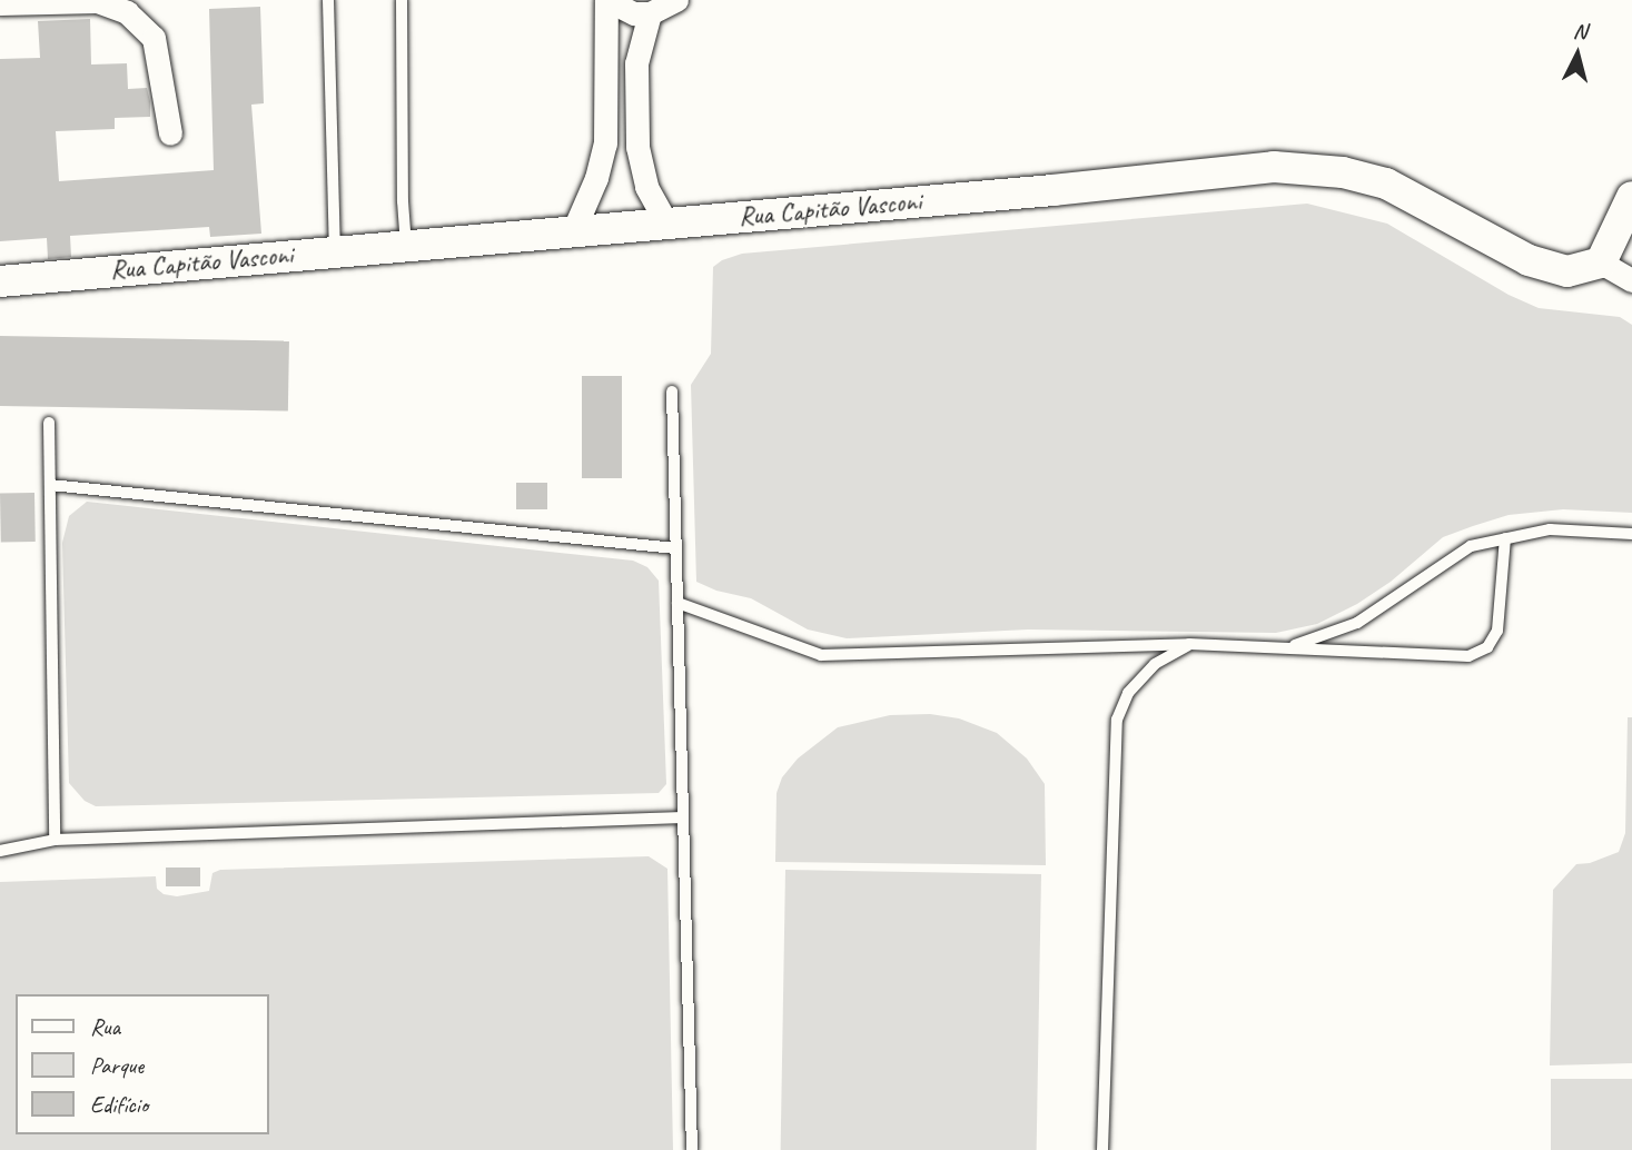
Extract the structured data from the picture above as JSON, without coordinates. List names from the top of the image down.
{
  "streets": {
    "street": ["Rua Capitão Vasconi"]
  },
  "legend": ["Rua", "Parque", "Edifício"],
  "north": "top"
}
